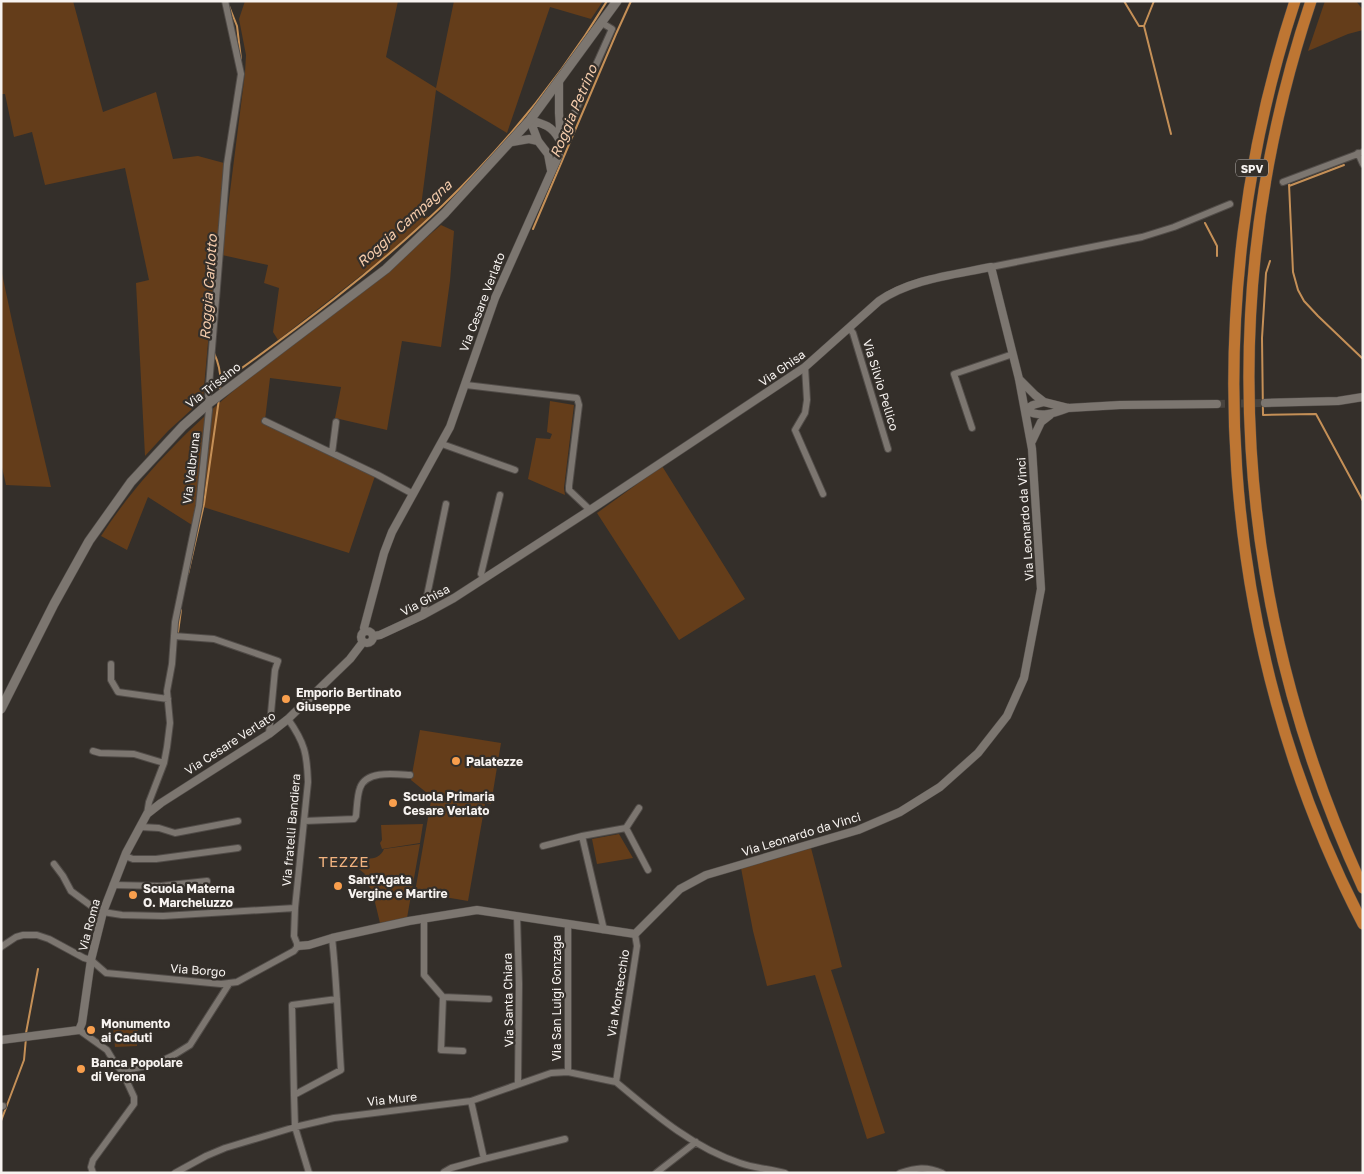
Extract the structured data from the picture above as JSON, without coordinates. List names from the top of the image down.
{
  "streets": {
    "highway": ["SPV"],
    "main road": ["Via Trissino"],
    "street": [
      "Via Cesare Verlato",
      "Via Ghisa",
      "Via Silvio Pellico",
      "Via Valbruna",
      "Via Leonardo da Vinci",
      "Via fratelli Bandiera",
      "Via Roma",
      "Via Borgo",
      "Via Montecchio",
      "Via San Luigi Gonzaga",
      "Via Santa Chiara",
      "Via Mure"
    ]
  },
  "crossings": [
    ["Via Cesare Verlato", "Via Ghisa"],
    ["Via Cesare Verlato", "Via fratelli Bandiera"],
    ["Via Cesare Verlato", "Via Roma"],
    ["Via Ghisa", "Via Silvio Pellico"],
    ["Via Ghisa", "Via Leonardo da Vinci"],
    ["Via Trissino", "Via Valbruna"],
    ["Via Valbruna", "Via Roma"],
    ["Via Leonardo da Vinci", "Via Montecchio"],
    ["Via fratelli Bandiera", "Via Borgo"],
    ["Via fratelli Bandiera", "Via Montecchio"],
    ["Via Roma", "Via Borgo"],
    ["Via Borgo", "Via Montecchio"],
    ["Via Montecchio", "Via San Luigi Gonzaga"],
    ["Via Montecchio", "Via Santa Chiara"],
    ["Via Montecchio", "Via Mure"],
    ["Via San Luigi Gonzaga", "Via Mure"],
    ["Via Santa Chiara", "Via Mure"]
  ],
  "districts": ["TEZZE"],
  "water": ["Roggia Petrino", "Roggia Campagna", "Roggia Carlotto"],
  "places": [
    "Emporio Bertinato Giuseppe",
    "Palatezze",
    "Scuola Primaria Cesare Verlato",
    "Sant'Agata Vergine e Martire",
    "Scuola Materna O. Marcheluzzo",
    "Monumento ai Caduti",
    "Banca Popolare di Verona"
  ]
}
